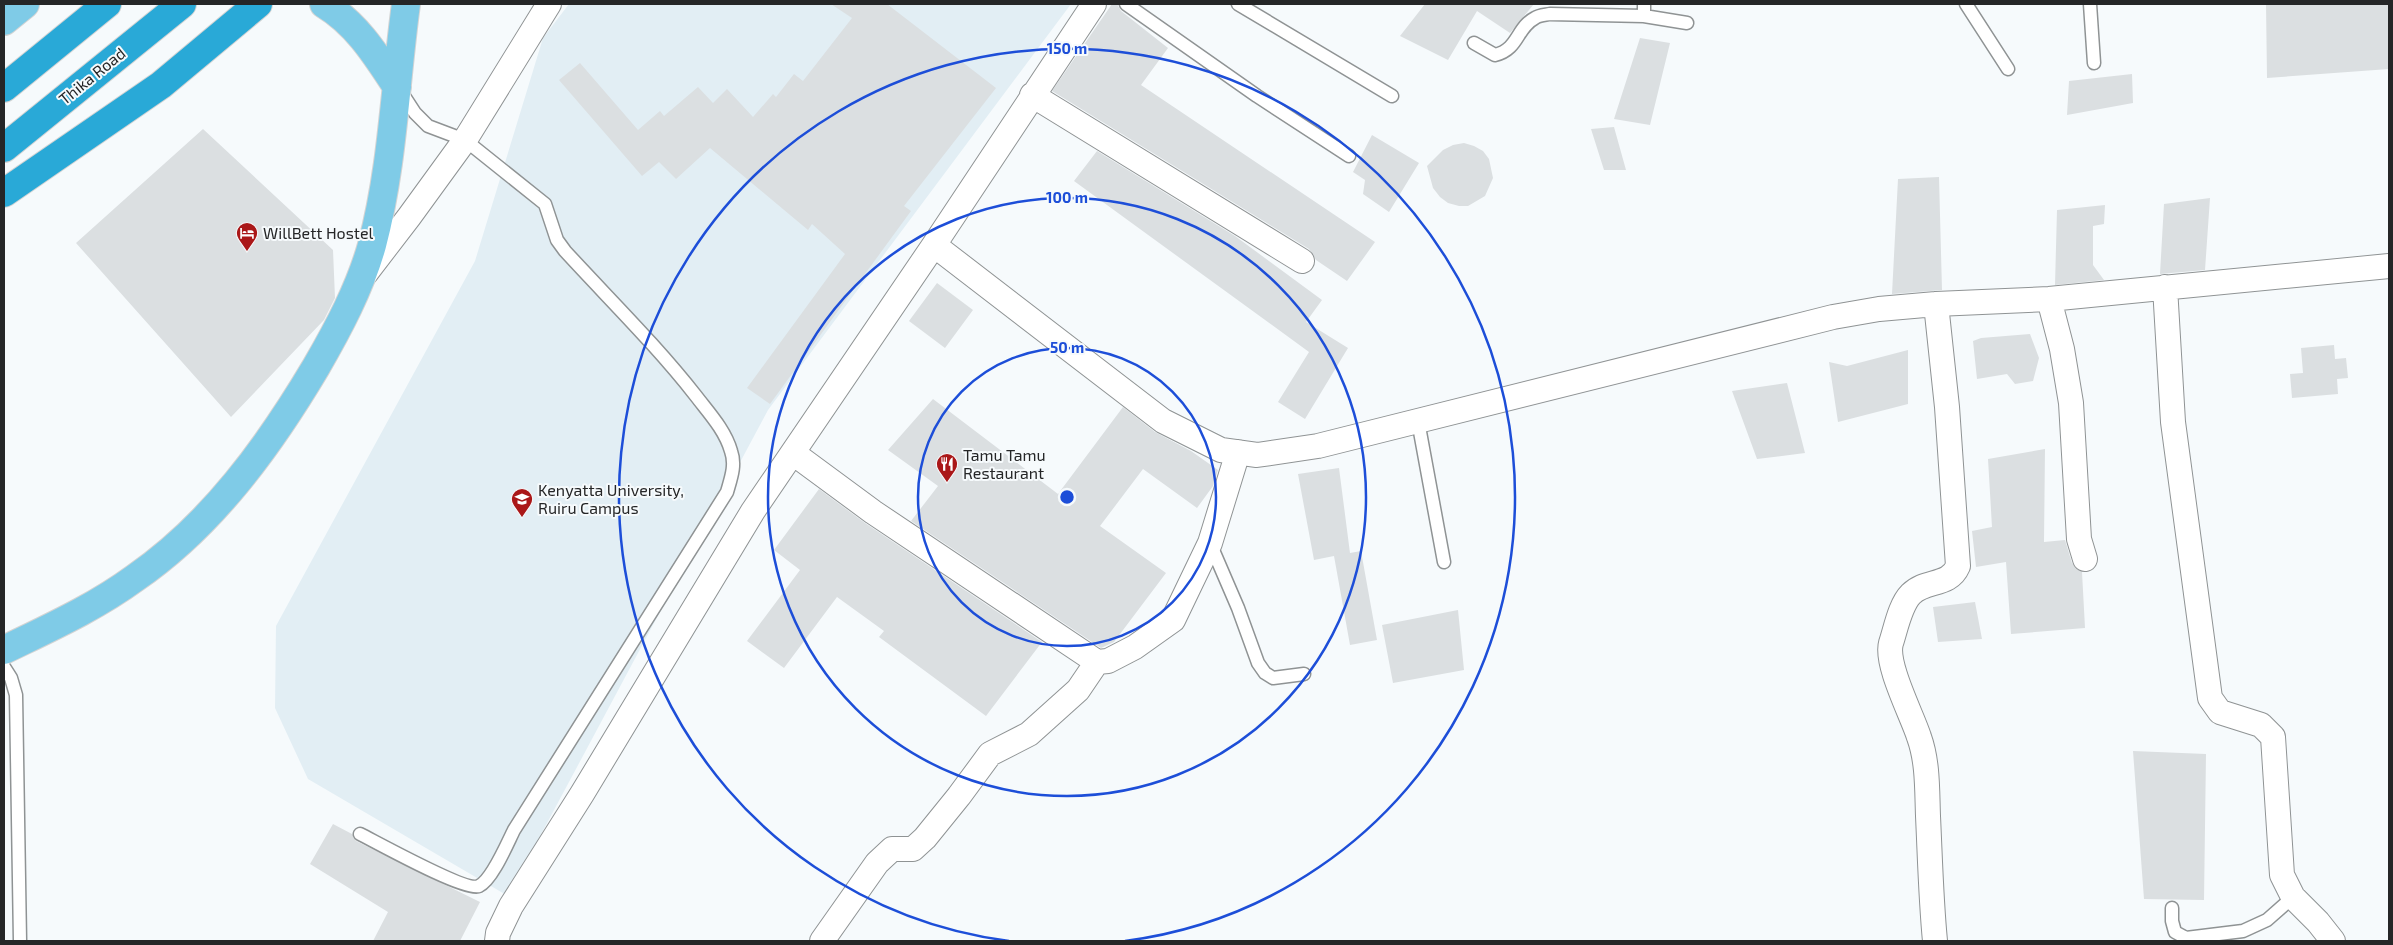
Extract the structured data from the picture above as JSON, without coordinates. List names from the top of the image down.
{
  "streets": {
    "highway": ["Thika Road"]
  },
  "places": {
    "hotel": ["WillBett Hostel"],
    "restaurant": ["Tamu Tamu Restaurant"],
    "school or university": ["Kenyatta University, Ruiru Campus"]
  },
  "rings": ["150 m", "100 m", "50 m"]
}
